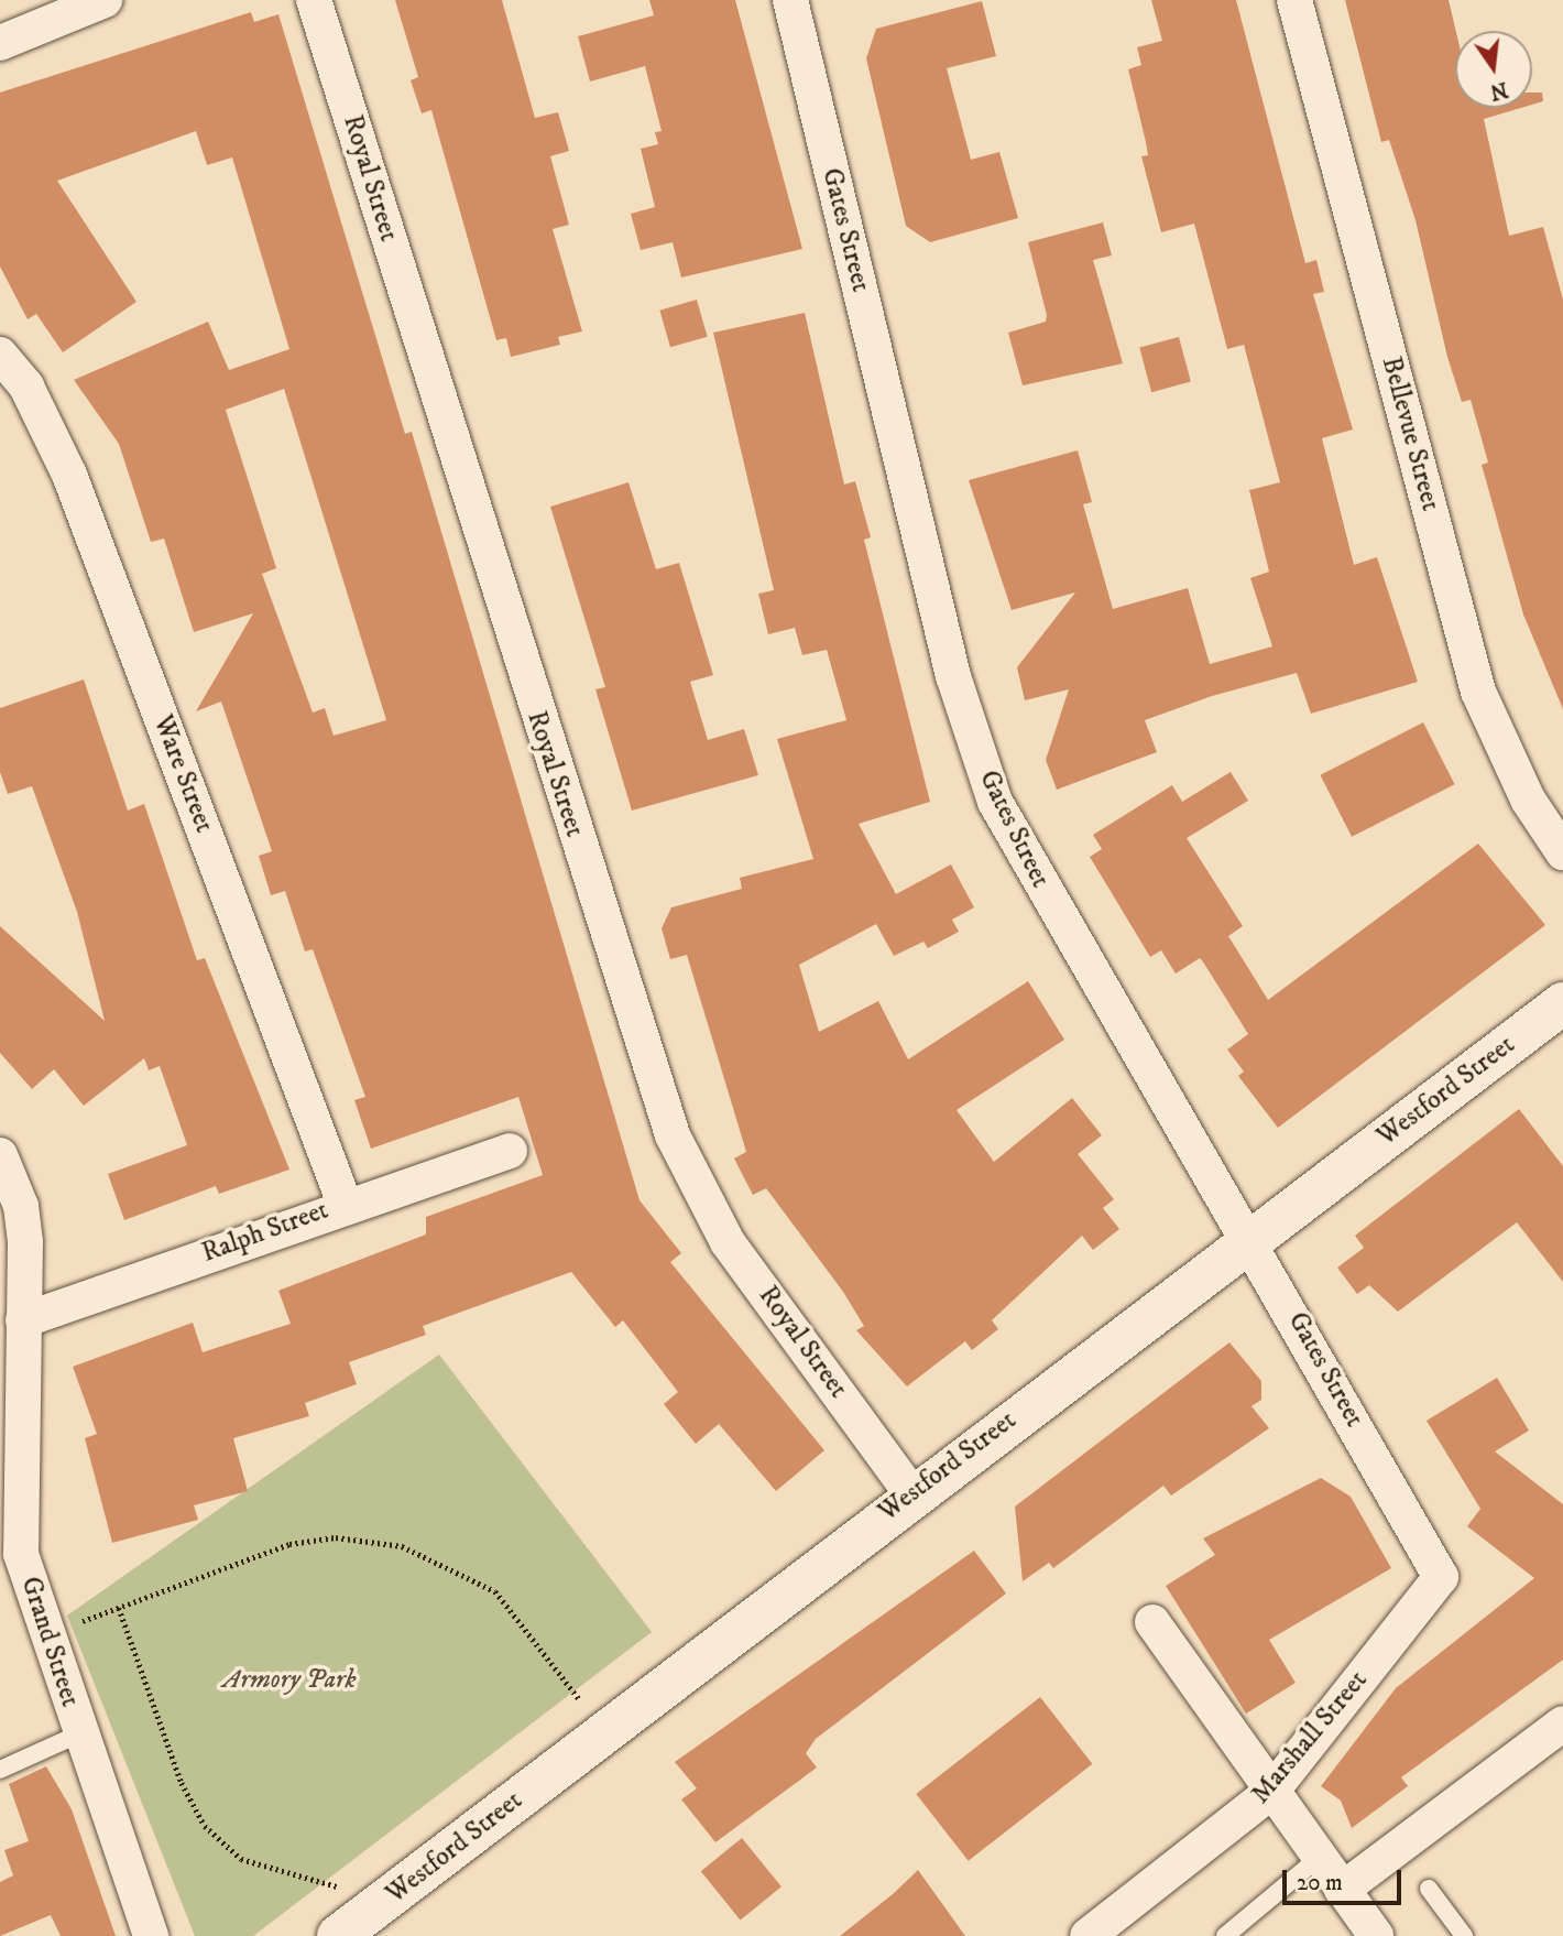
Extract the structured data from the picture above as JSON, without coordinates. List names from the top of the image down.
{
  "streets": {
    "main road": ["Westford Street"],
    "street": [
      "Royal Street",
      "Gates Street",
      "Bellevue Street",
      "Ware Street",
      "Ralph Street",
      "Grand Street",
      "Marshall Street"
    ]
  },
  "crossings": [
    ["Royal Street", "Westford Street"],
    ["Gates Street", "Westford Street"],
    ["Gates Street", "Marshall Street"],
    ["Ware Street", "Ralph Street"],
    ["Ralph Street", "Grand Street"]
  ],
  "parks": ["Armory Park"],
  "scale_bar": "20 m",
  "north": "bottom"
}
